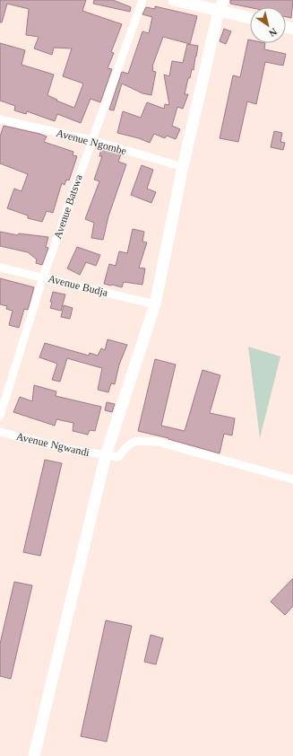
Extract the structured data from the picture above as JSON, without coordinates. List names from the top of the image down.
{
  "streets": {
    "street": [
      "Avenue Ngombe",
      "Avenue Batswa",
      "Avenue Budja",
      "Avenue Ngwandi"
    ]
  },
  "crossings": [
    ["Avenue Ngombe", "Avenue Batswa"],
    ["Avenue Batswa", "Avenue Budja"]
  ],
  "north": "bottom right"
}
